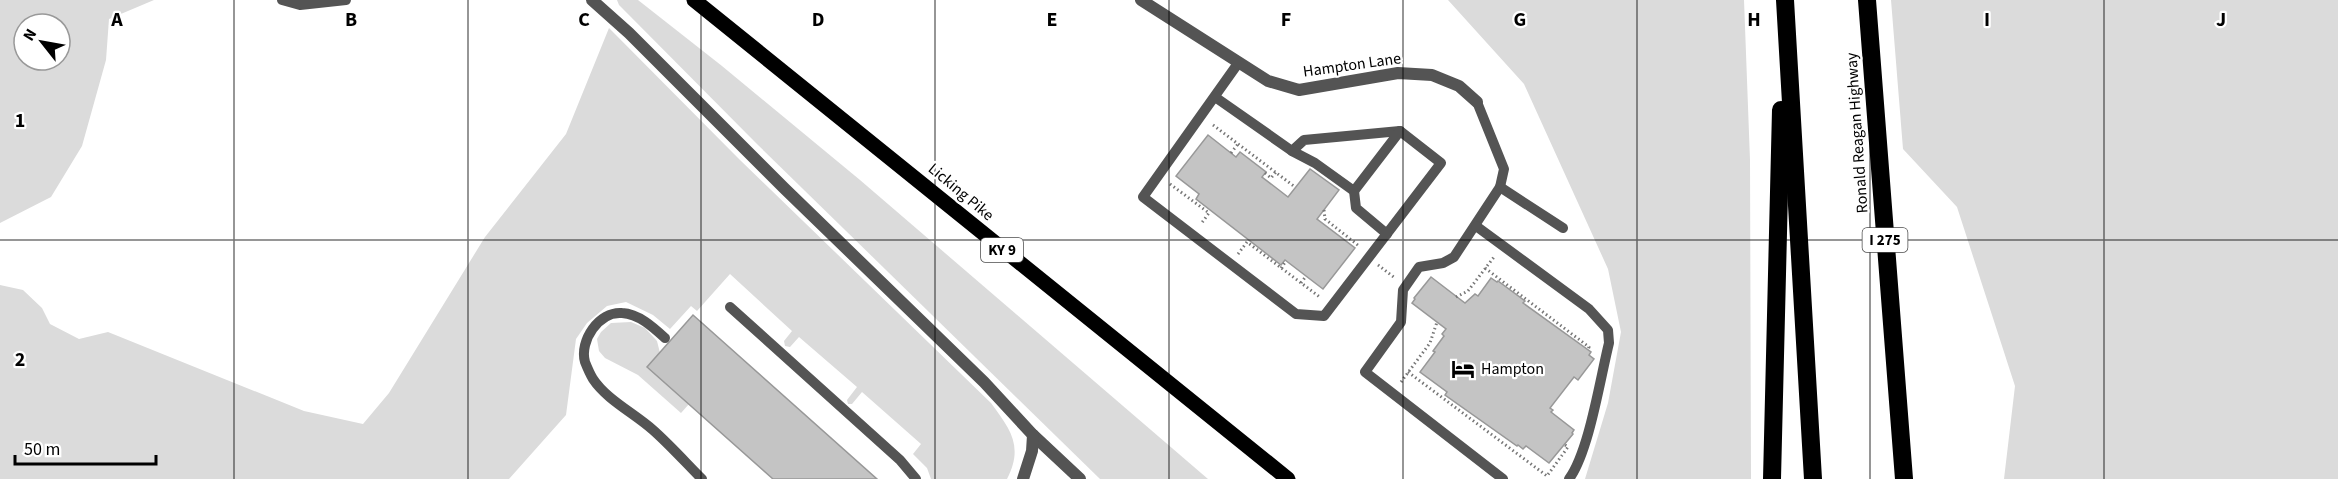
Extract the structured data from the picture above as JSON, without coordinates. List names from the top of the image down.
{
  "streets": {
    "highway": ["Ronald Reagan Highway", "I 275"],
    "main road": ["Licking Pike", "KY 9"],
    "street": ["Hampton Lane"]
  },
  "places": {
    "hotel": ["Hampton"]
  },
  "scale_bar": "50 m",
  "north": "top left",
  "grid": {
    "columns": [
      "A",
      "B",
      "C",
      "D",
      "E",
      "F",
      "G",
      "H",
      "I",
      "J"
    ],
    "rows": ["1", "2"]
  }
}
